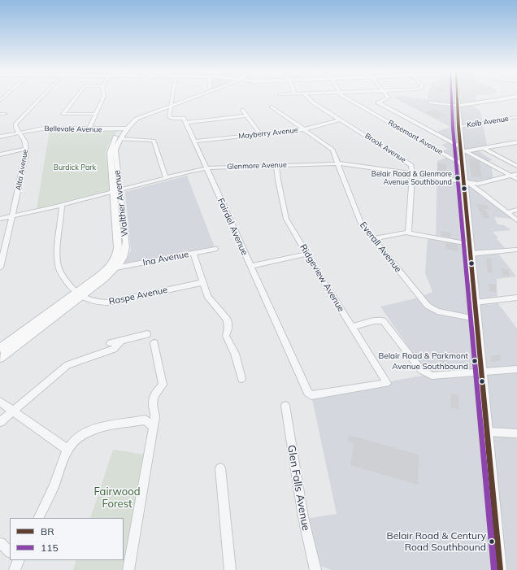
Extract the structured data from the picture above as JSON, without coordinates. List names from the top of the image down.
{
  "streets": {
    "main road": ["Walther Avenue"],
    "street": [
      "Kolb Avenue",
      "Bellevale Avenue",
      "Mayberry Avenue",
      "Rosemont Avenue",
      "Brook Avenue",
      "Glenmore Avenue",
      "Alta Avenue",
      "Fairdel Avenue",
      "Everall Avenue",
      "Ina Avenue",
      "Ridgeview Avenue",
      "Raspe Avenue",
      "Glen Falls Avenue"
    ]
  },
  "crossings": [
    ["Bellevale Avenue", "Alta Avenue"],
    ["Bellevale Avenue", "Walther Avenue"],
    ["Mayberry Avenue", "Brook Avenue"],
    ["Mayberry Avenue", "Fairdel Avenue"],
    ["Mayberry Avenue", "Everall Avenue"],
    ["Brook Avenue", "Glenmore Avenue"],
    ["Glenmore Avenue", "Alta Avenue"],
    ["Glenmore Avenue", "Walther Avenue"],
    ["Glenmore Avenue", "Fairdel Avenue"],
    ["Glenmore Avenue", "Everall Avenue"],
    ["Glenmore Avenue", "Ridgeview Avenue"],
    ["Walther Avenue", "Ina Avenue"],
    ["Walther Avenue", "Raspe Avenue"],
    ["Fairdel Avenue", "Ridgeview Avenue"]
  ],
  "parks": ["Burdick Park", "Fairwood Forest"],
  "places": ["Belair Road & Glenmore Avenue Southbound", "Belair Road & Parkmont Avenue Southbound", "Belair Road & Century Road Southbound"],
  "lines": ["transit line BR", "transit line 115"],
  "legend": ["BR", "115"]
}
